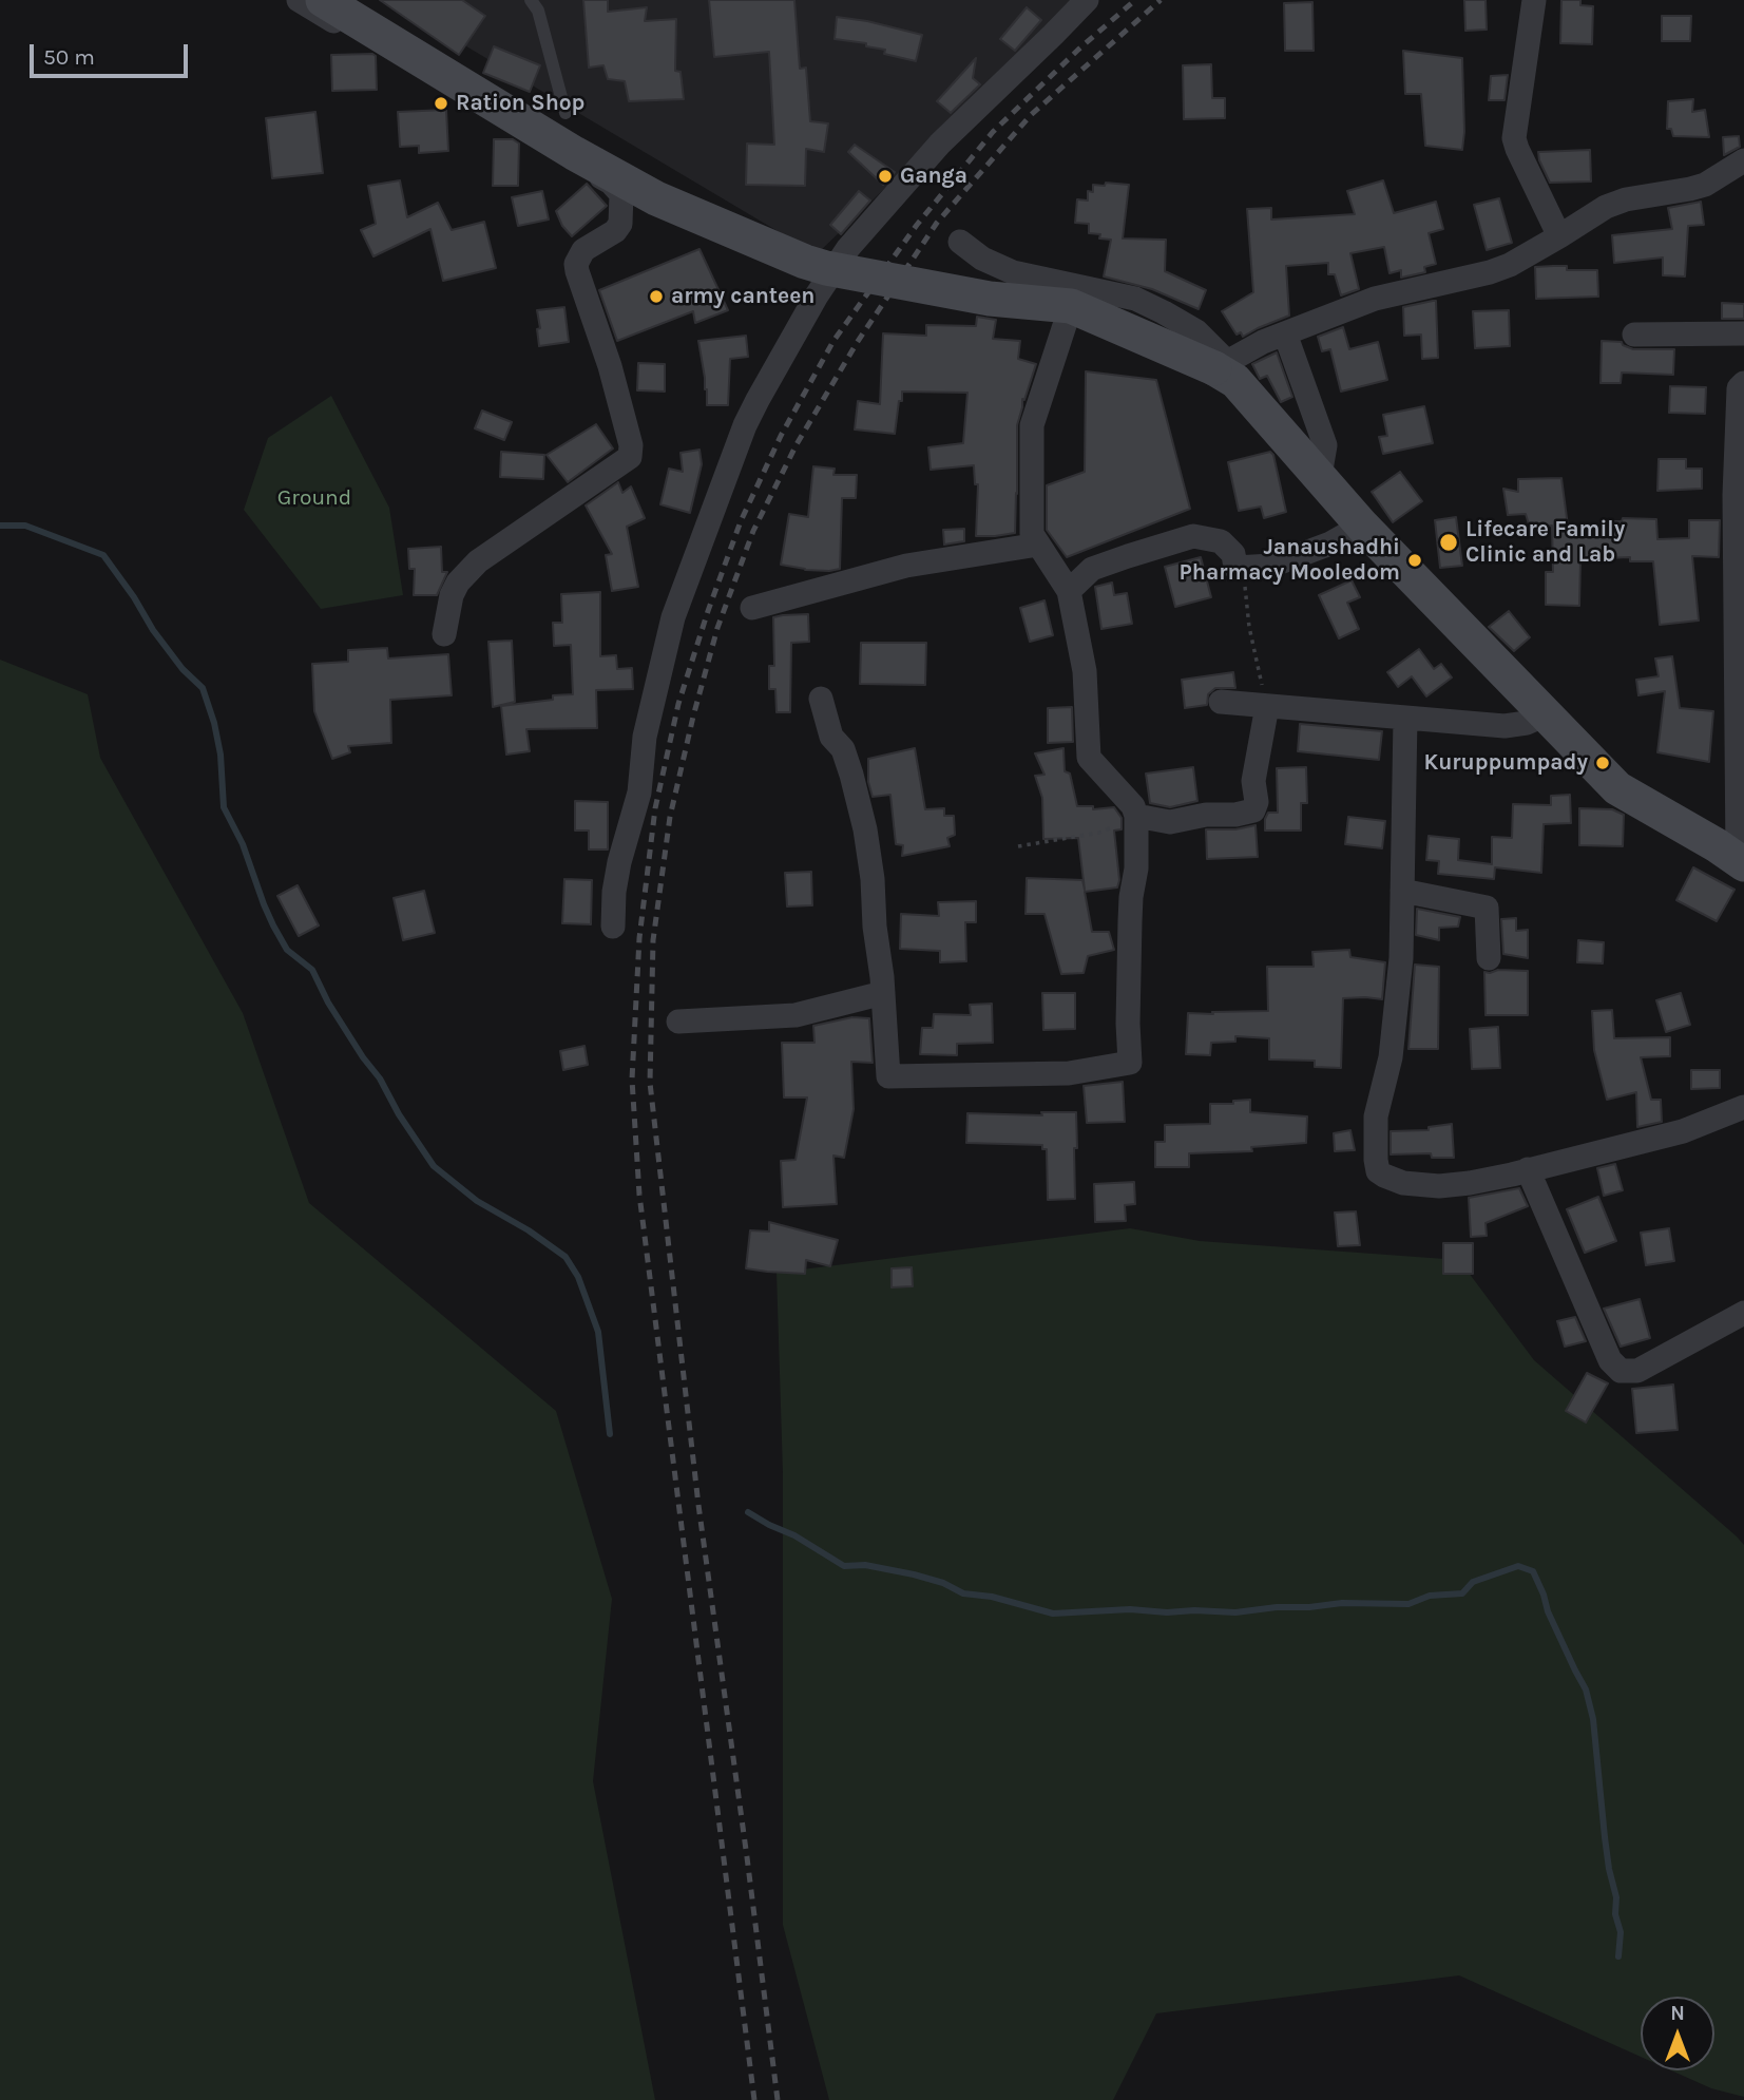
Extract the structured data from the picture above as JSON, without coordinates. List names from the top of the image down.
{
  "parks": ["Ground"],
  "places": [
    "Ration Shop",
    "Ganga",
    "army canteen",
    "Lifecare Family Clinic and Lab",
    "Janaushadhi Pharmacy Mooledom",
    "Kuruppumpady"
  ],
  "scale_bar": "50 m",
  "north": "top"
}
